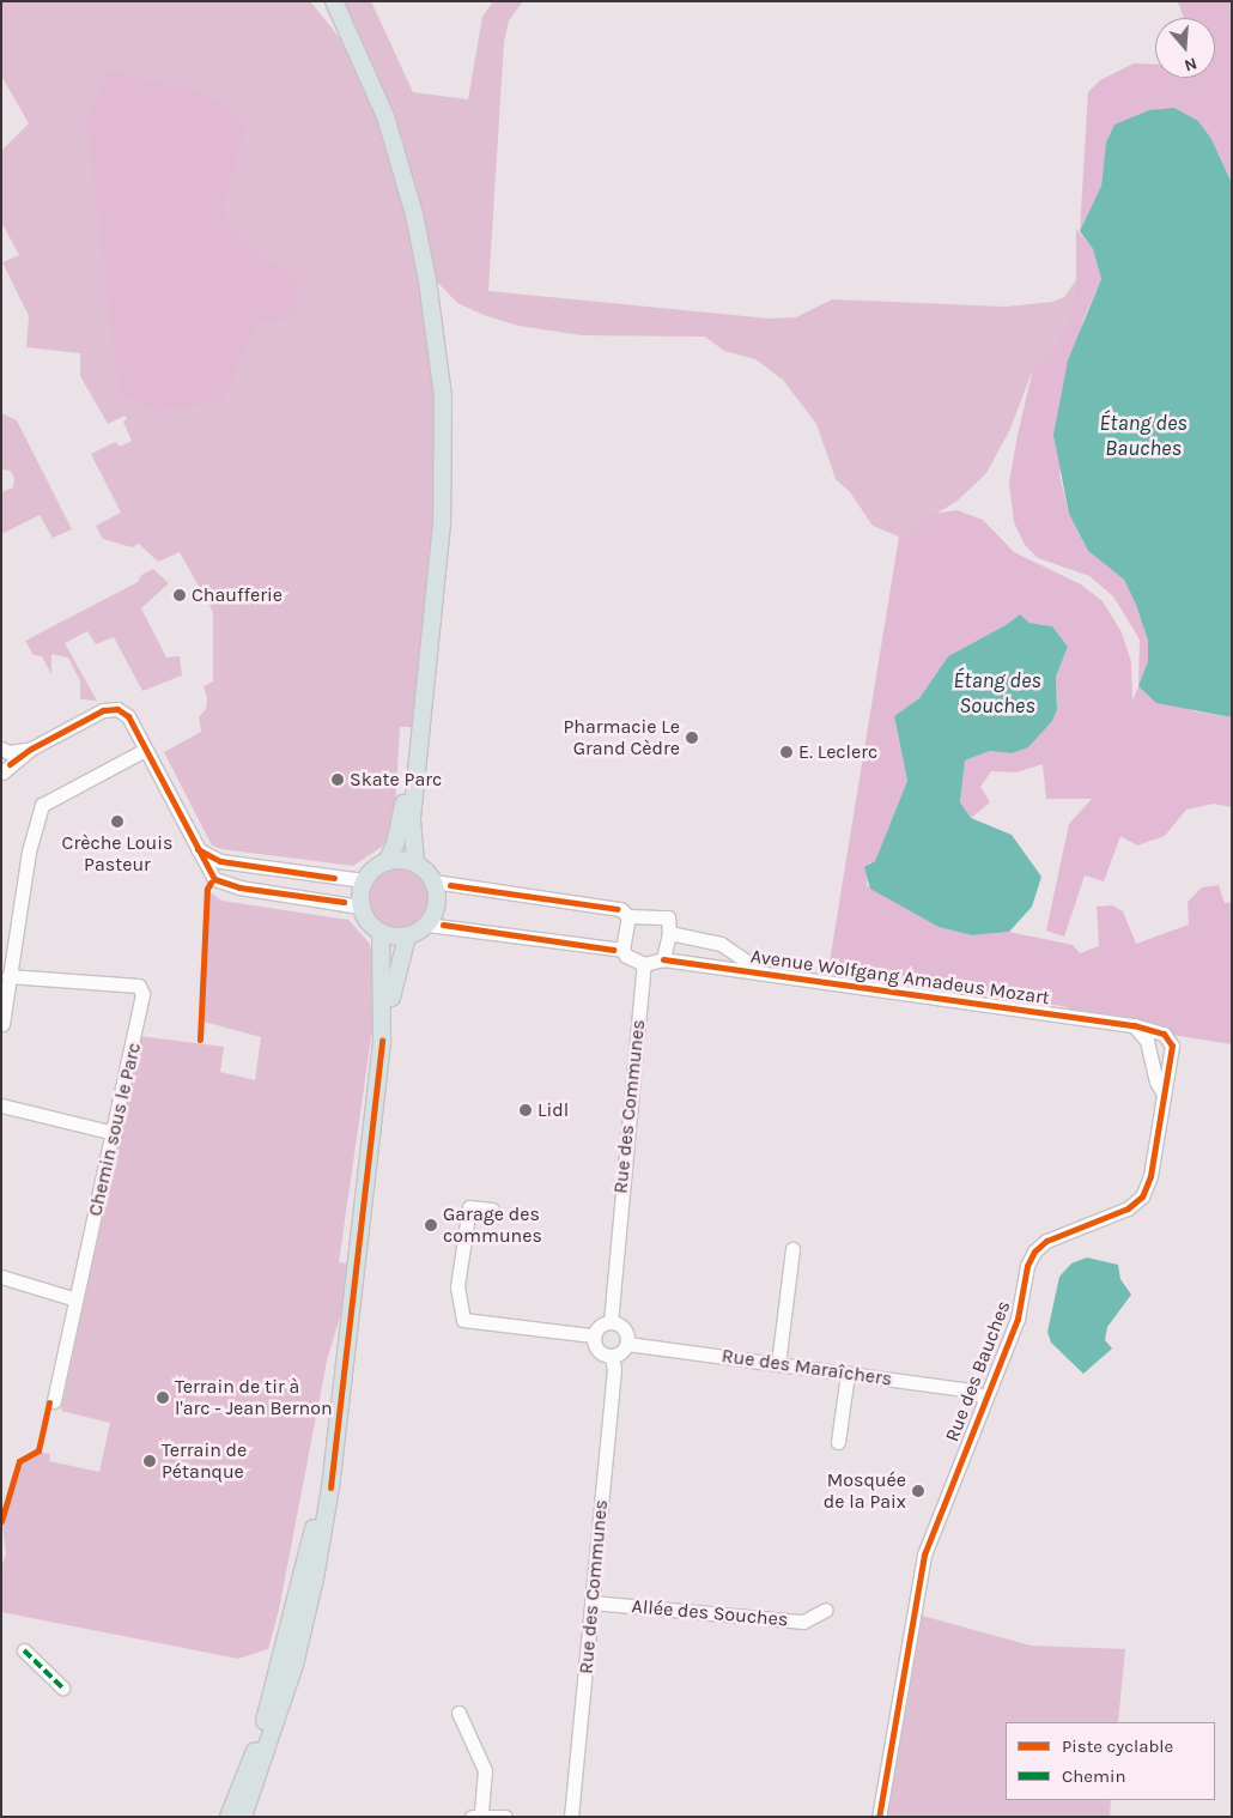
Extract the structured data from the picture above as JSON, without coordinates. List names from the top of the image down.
{
  "streets": {
    "street": [
      "Avenue Wolfgang Amadeus Mozart",
      "Rue des Communes",
      "Chemin sous le Parc",
      "Rue des Maraîchers",
      "Rue des Bauches",
      "Allée des Souches"
    ]
  },
  "crossings": [
    ["Avenue Wolfgang Amadeus Mozart", "Rue des Communes"],
    ["Avenue Wolfgang Amadeus Mozart", "Rue des Bauches"],
    ["Rue des Communes", "Rue des Maraîchers"],
    ["Rue des Communes", "Allée des Souches"],
    ["Rue des Maraîchers", "Rue des Bauches"]
  ],
  "water": ["Étang des Bauches", "Étang des Souches"],
  "places": [
    "Chaufferie",
    "Pharmacie Le Grand Cèdre",
    "E. Leclerc",
    "Skate Parc",
    "Crèche Louis Pasteur",
    "Lidl",
    "Garage des communes",
    "Terrain de tir à l'arc - Jean Bernon",
    "Terrain de Pétanque",
    "Mosquée de la Paix"
  ],
  "legend": ["Piste cyclable", "Chemin"],
  "north": "bottom"
}
